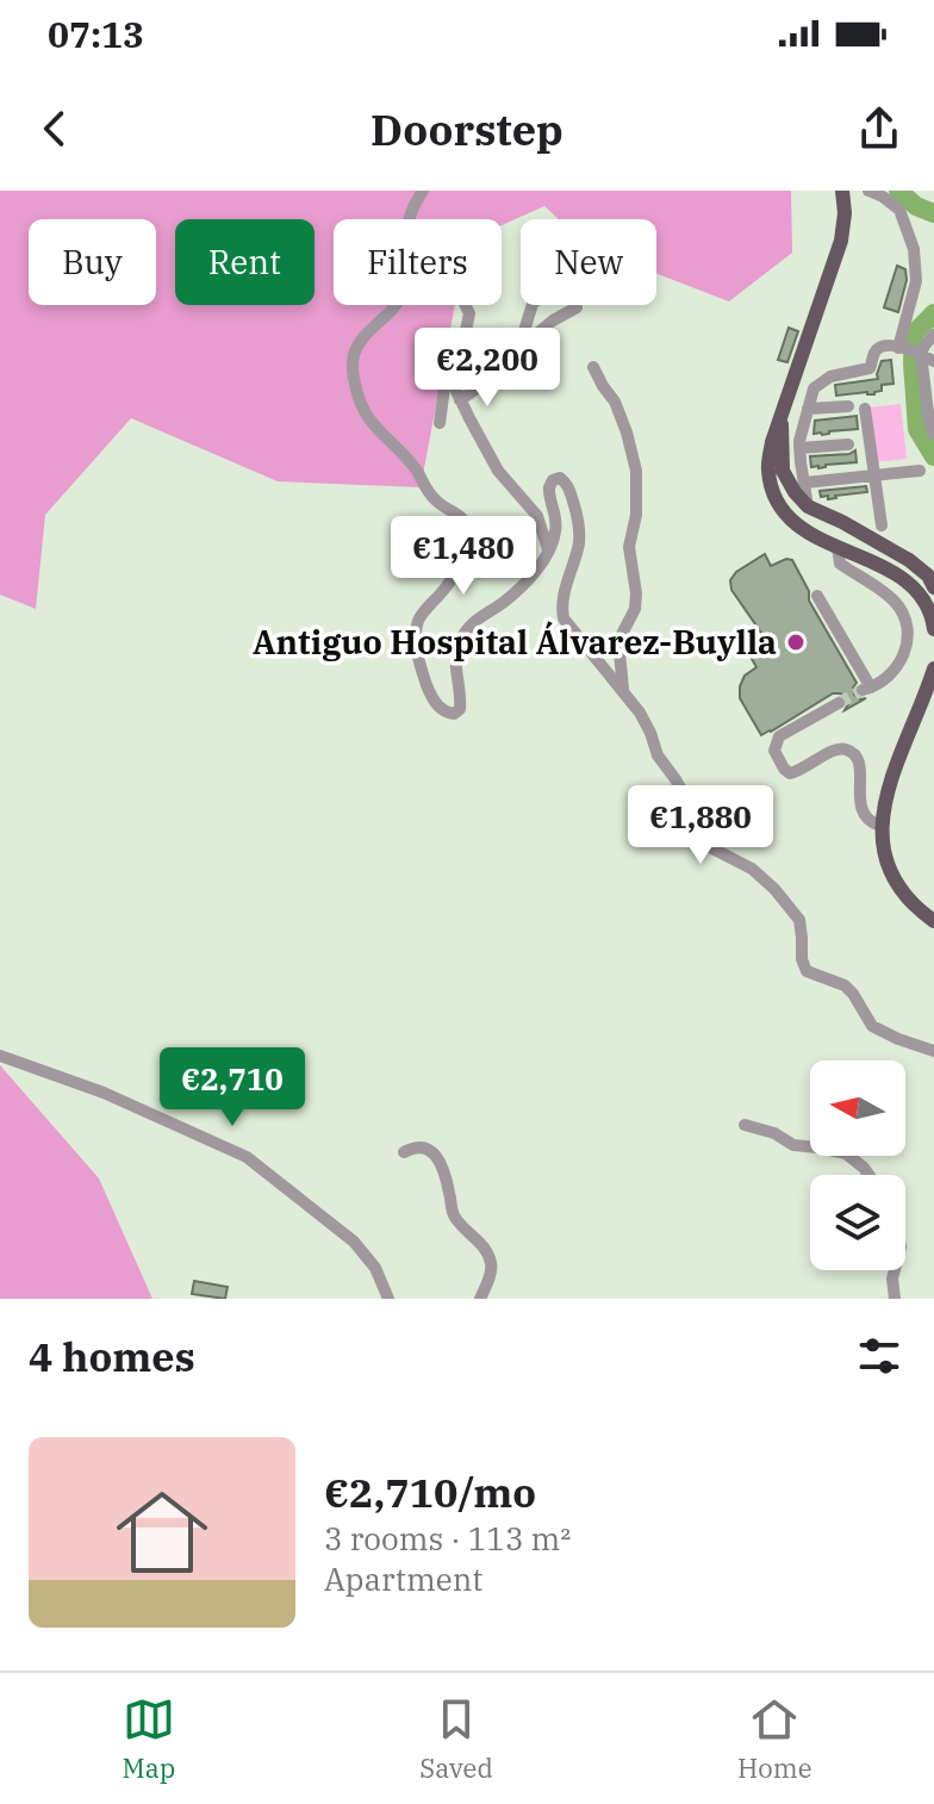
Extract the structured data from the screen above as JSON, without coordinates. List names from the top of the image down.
{
  "places": ["Antiguo Hospital Álvarez-Buylla"],
  "north": "left",
  "page": {
    "status": "07:13",
    "header": "Doorstep",
    "chip": [
      "Buy",
      "Rent",
      "Filters",
      "New"
    ],
    "price": [
      "€2,200",
      "€1,480",
      "€1,880",
      "€2,710"
    ],
    "heading": "4 homes",
    "list": [
      {
        "name": "€2,710/mo",
        "note": "3 rooms · 113 m² · Apartment"
      }
    ],
    "tabs": ["Map", "Saved", "Home"]
  }
}
